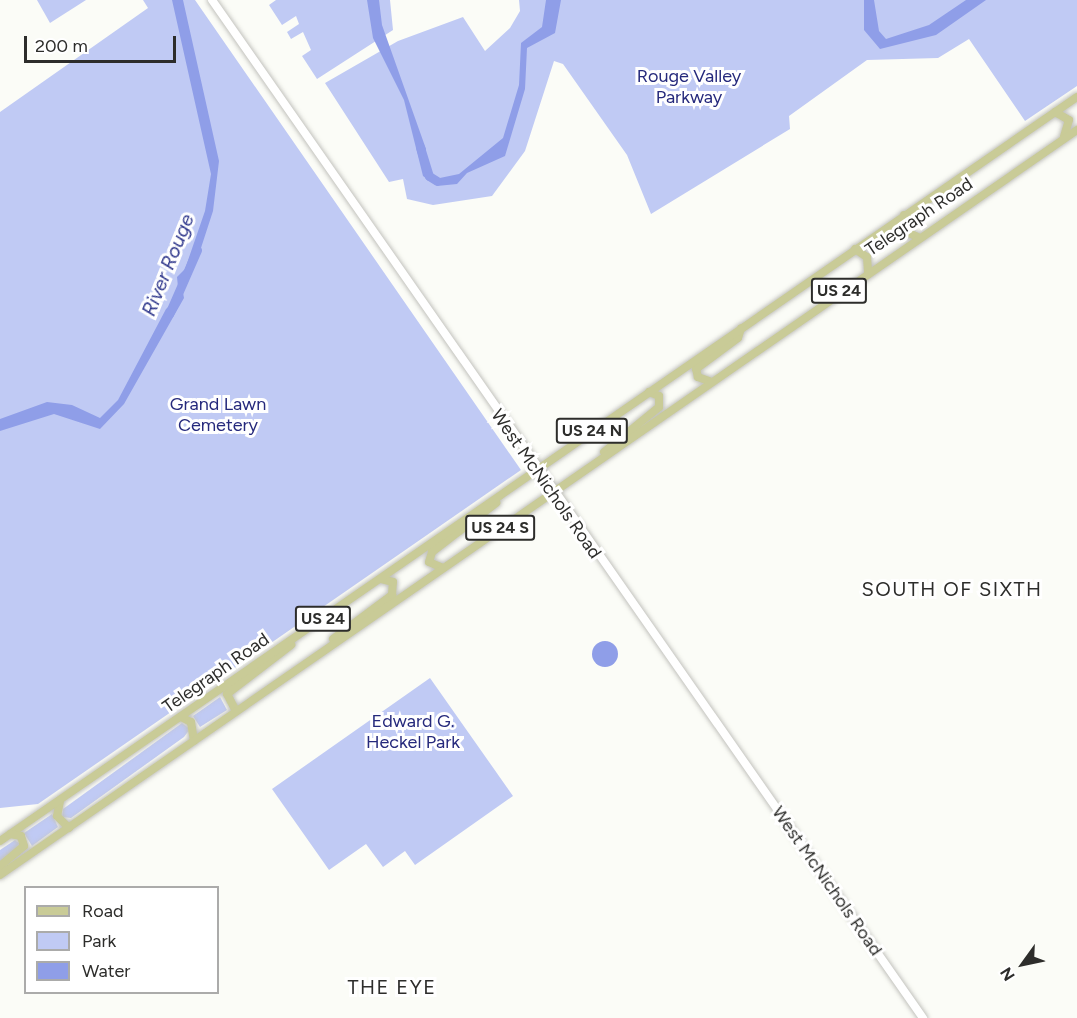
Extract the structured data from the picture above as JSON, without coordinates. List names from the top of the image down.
{
  "streets": {
    "main road": [
      "Telegraph Road",
      "US 24",
      "US 24 N",
      "West McNichols Road",
      "US 24 S"
    ]
  },
  "crossings": [
    ["Telegraph Road", "West McNichols Road"]
  ],
  "districts": ["SOUTH OF SIXTH", "THE EYE"],
  "water": ["River Rouge"],
  "parks": ["Rouge Valley Parkway", "Grand Lawn Cemetery", "Edward G. Heckel Park"],
  "legend": ["Road", "Park", "Water"],
  "scale_bar": "200 m",
  "north": "bottom left"
}
